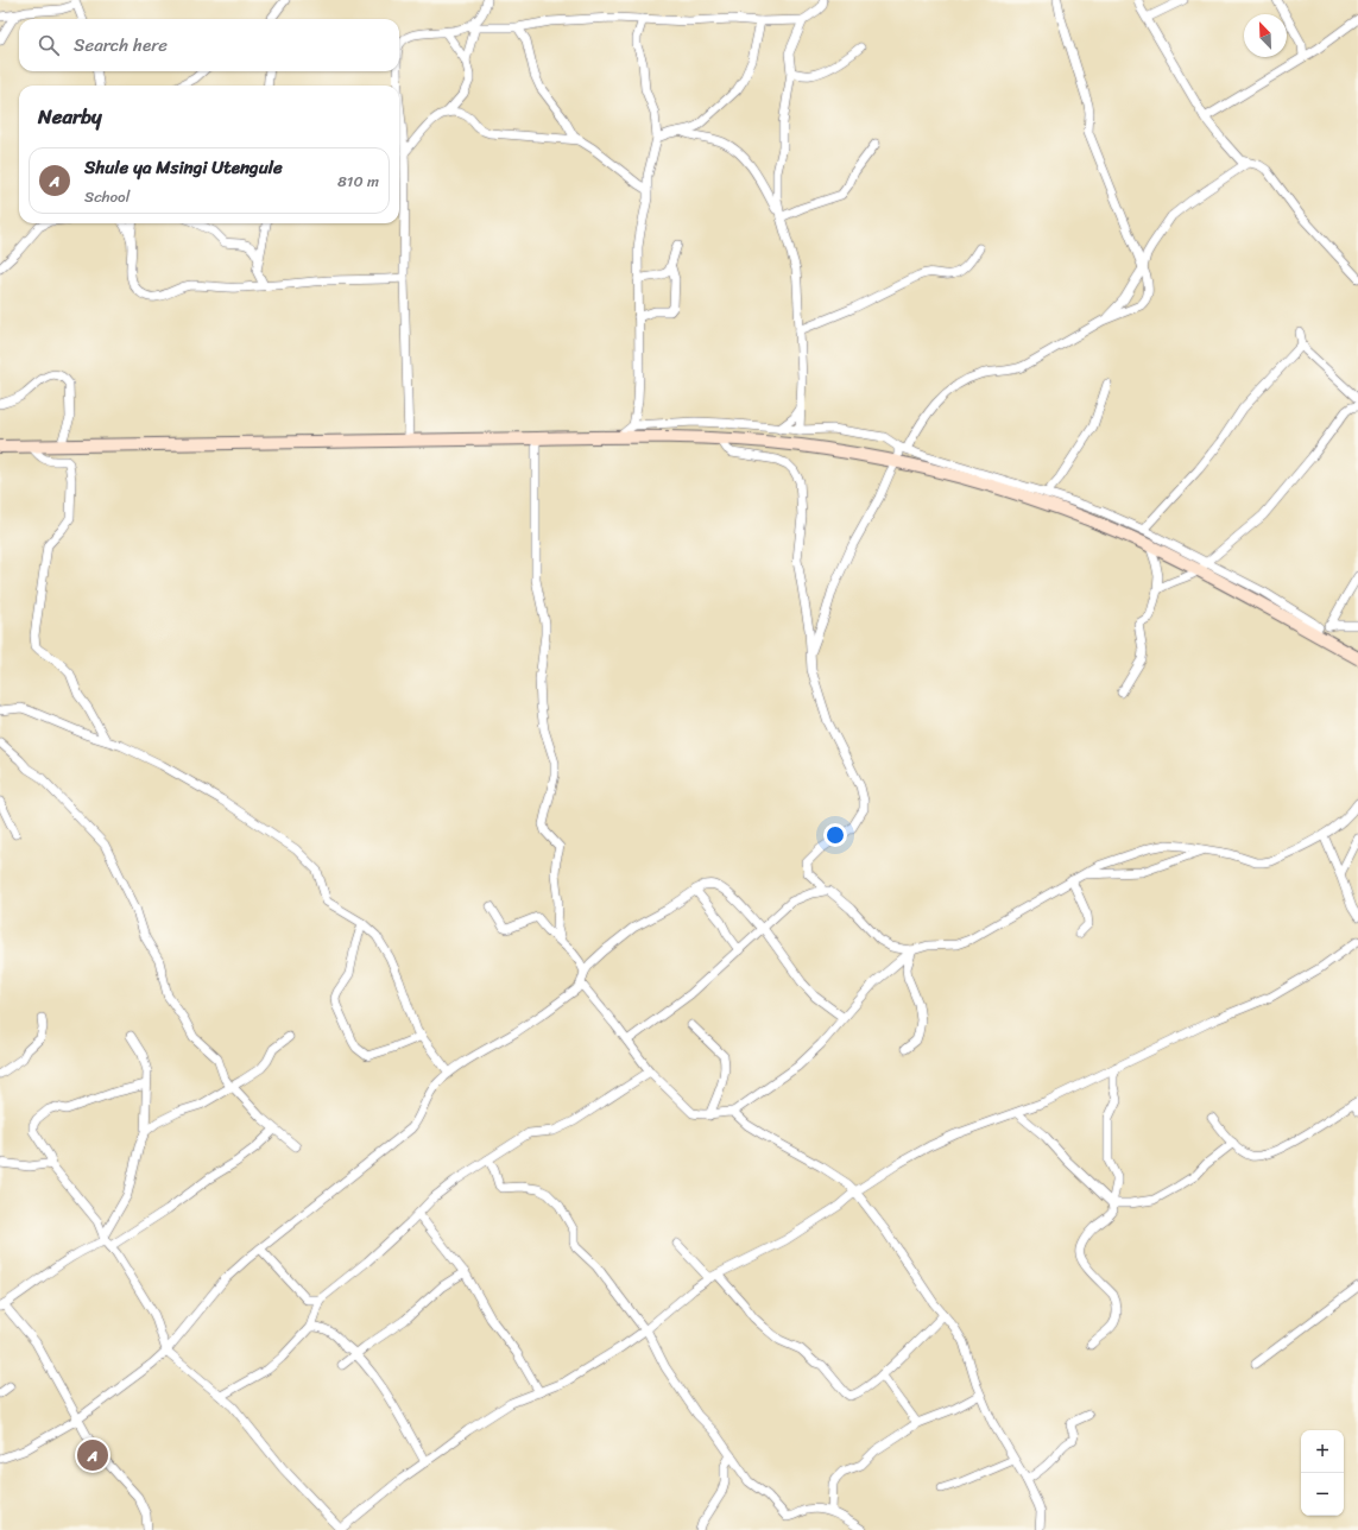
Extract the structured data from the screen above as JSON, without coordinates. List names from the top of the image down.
{
  "north": "top left",
  "page": {
    "search": "Search here",
    "heading": "Nearby",
    "list": [
      {
        "mark": "A",
        "name": "Shule ya Msingi Utengule",
        "note": "School",
        "value": "810 m"
      }
    ],
    "map_buttons": ["+", "−"],
    "pins": "A"
  }
}
